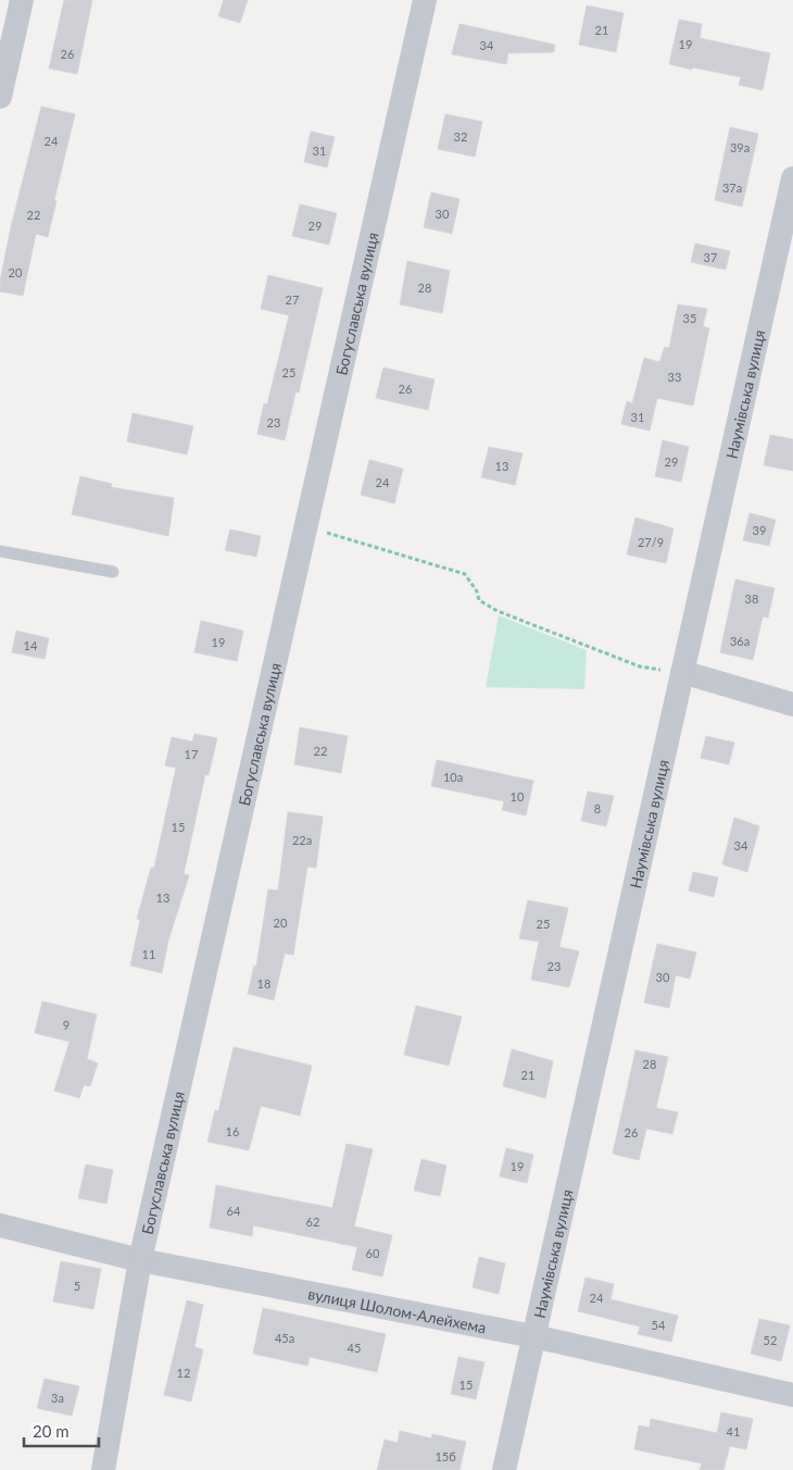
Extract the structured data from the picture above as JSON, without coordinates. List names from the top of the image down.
{
  "streets": {
    "street": ["Богуславська вулиця", "Наумівська вулиця", "вулиця Шолом-Алейхема"]
  },
  "crossings": [
    ["Богуславська вулиця", "вулиця Шолом-Алейхема"],
    ["Наумівська вулиця", "вулиця Шолом-Алейхема"]
  ],
  "house_numbers": [
    "21",
    "19",
    "34",
    "26",
    "32",
    "24",
    "39а",
    "31",
    "37а",
    "30",
    "22",
    "29",
    "37",
    "20",
    "28",
    "27",
    "35",
    "25",
    "33",
    "26",
    "31",
    "23",
    "29",
    "13",
    "24",
    "39",
    "27/9",
    "38",
    "36а",
    "19",
    "14",
    "22",
    "17",
    "10а",
    "10",
    "8",
    "15",
    "22а",
    "34",
    "13",
    "20",
    "25",
    "11",
    "23",
    "30",
    "18",
    "9",
    "28",
    "21",
    "16",
    "26",
    "19",
    "64",
    "62",
    "60",
    "5",
    "24",
    "54",
    "45а",
    "52",
    "45",
    "12",
    "15",
    "3а",
    "41",
    "15б"
  ],
  "scale_bar": "20 m"
}
